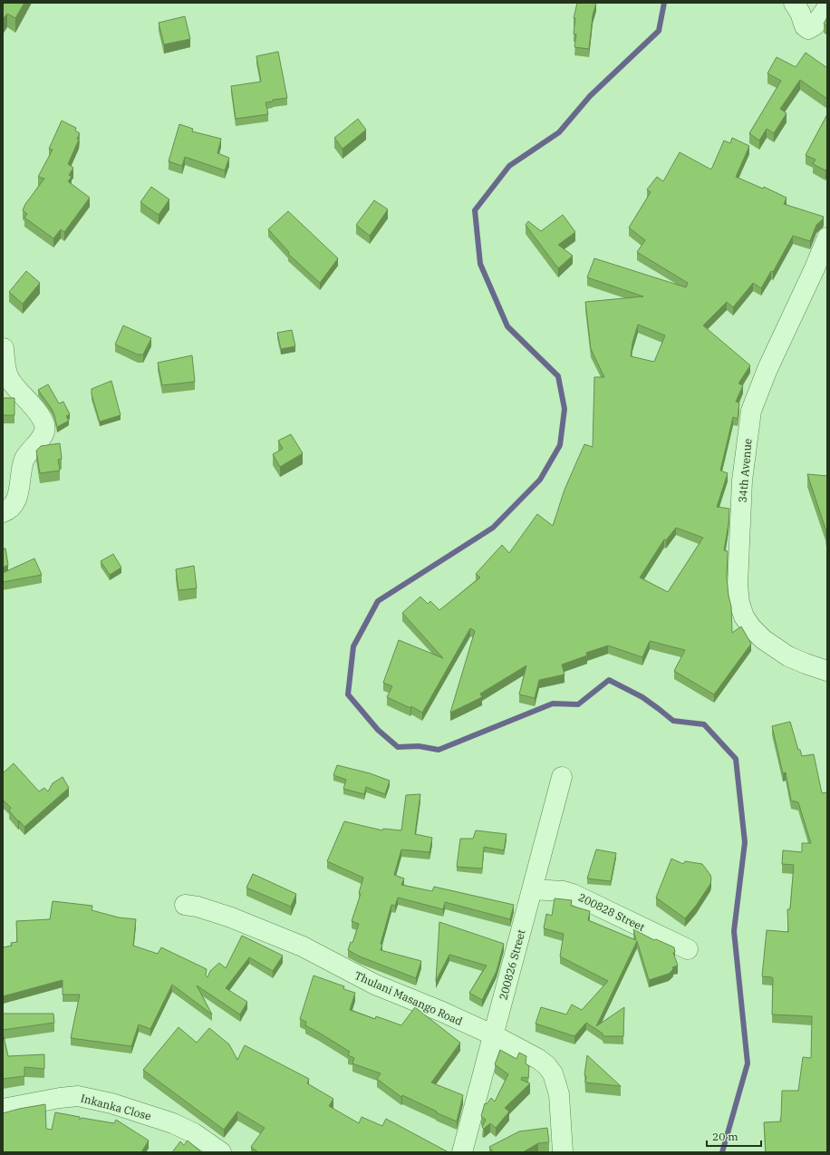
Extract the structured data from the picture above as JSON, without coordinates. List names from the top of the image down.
{
  "streets": {
    "street": [
      "34th Avenue",
      "200828 Street",
      "200826 Street",
      "Thulani Masango Road",
      "Inkanka Close"
    ]
  },
  "crossings": [
    ["200828 Street", "200826 Street"],
    ["200826 Street", "Thulani Masango Road"]
  ],
  "scale_bar": "20 m"
}
